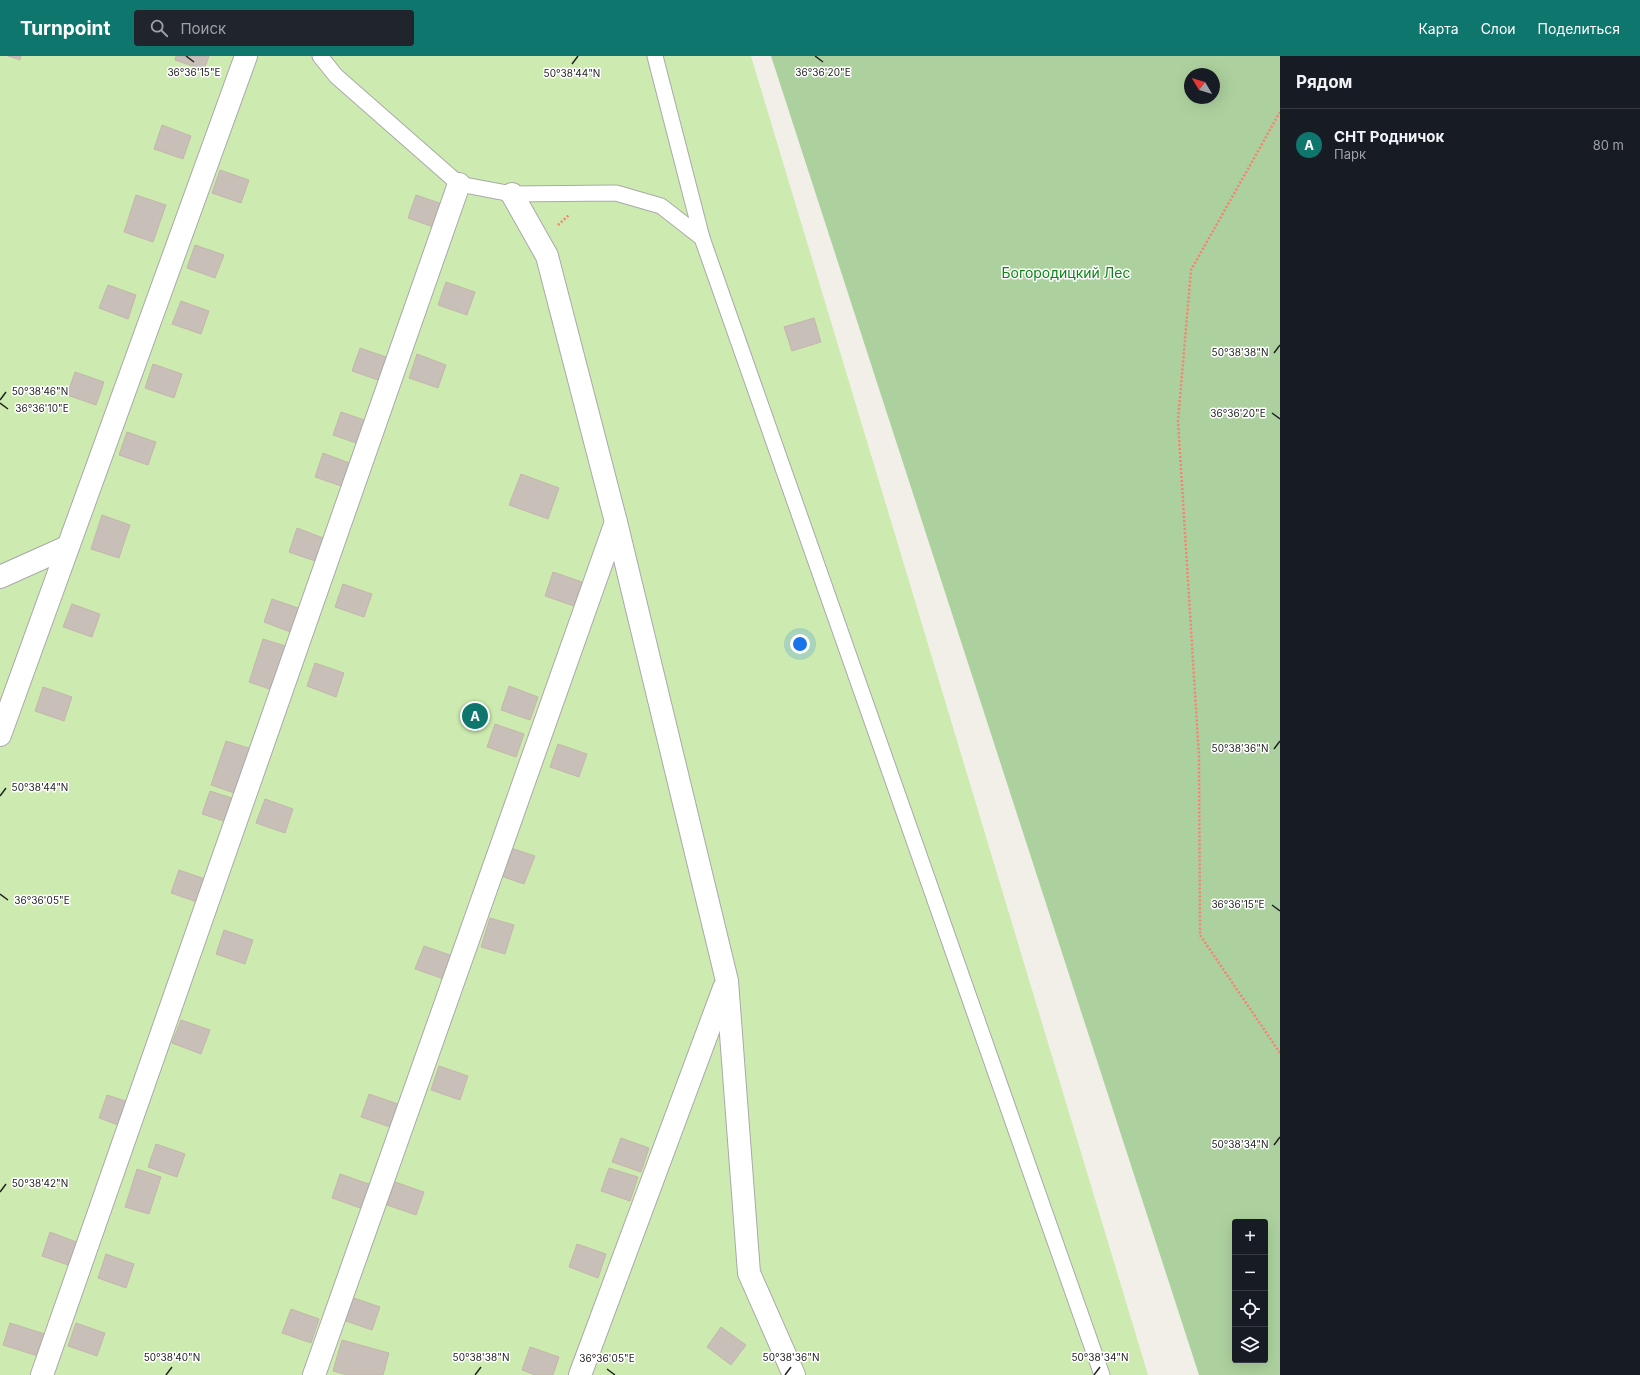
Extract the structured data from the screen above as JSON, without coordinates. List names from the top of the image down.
{
  "parks": ["Богородицкий Лес"],
  "north": "top left",
  "page": {
    "header": "Turnpoint",
    "search": "Поиск",
    "nav": ["Карта", "Слои", "Поделиться"],
    "heading": "Рядом",
    "list": [
      {
        "mark": "A",
        "name": "СНТ Родничок",
        "note": "Парк",
        "value": "80 m"
      }
    ],
    "pins": "A",
    "map_buttons": ["+", "−"]
  },
  "coordinates": [
    "36°36'15\"E",
    "36°36'20\"E",
    "50°38'44\"N",
    "50°38'38\"N",
    "50°38'46\"N",
    "36°36'10\"E",
    "50°38'36\"N",
    "36°36'05\"E",
    "50°38'34\"N",
    "50°38'42\"N",
    "50°38'40\"N"
  ]
}
